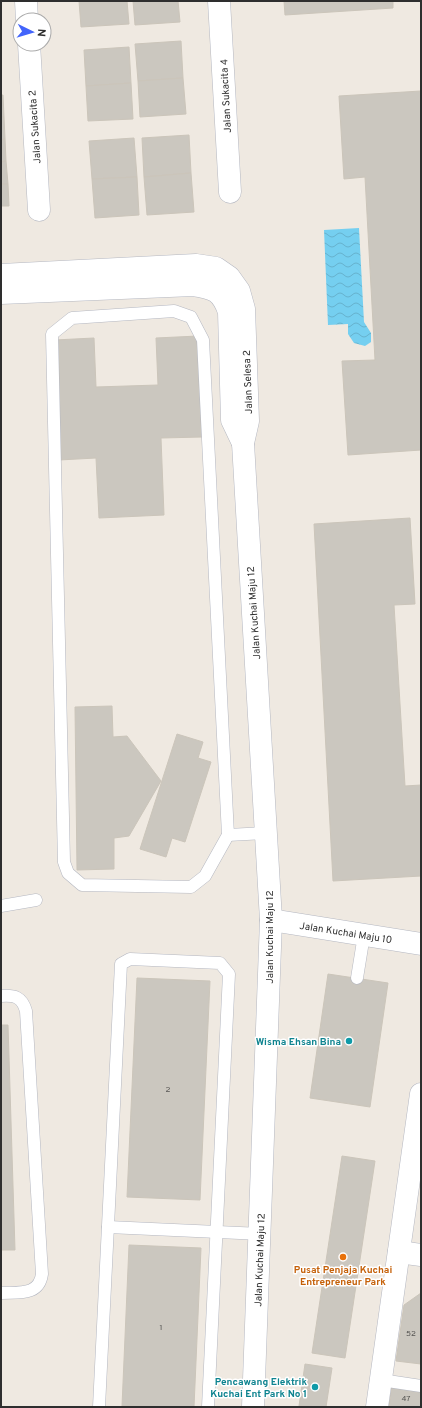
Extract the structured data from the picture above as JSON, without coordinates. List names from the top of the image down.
{
  "streets": {
    "street": [
      "Jalan Sukacita 4",
      "Jalan Sukacita 2",
      "Jalan Selesa 2",
      "Jalan Kuchai Maju 12",
      "Jalan Kuchai Maju 10"
    ]
  },
  "crossings": [
    ["Jalan Selesa 2", "Jalan Kuchai Maju 12"],
    ["Jalan Kuchai Maju 12", "Jalan Kuchai Maju 10"]
  ],
  "places": ["Wisma Ehsan Bina", "Pusat Penjaja Kuchai Entrepreneur Park", "Pencawang Elektrik Kuchai Ent Park No 1"],
  "house_numbers": [
    "2",
    "1",
    "52",
    "47"
  ],
  "north": "right"
}
